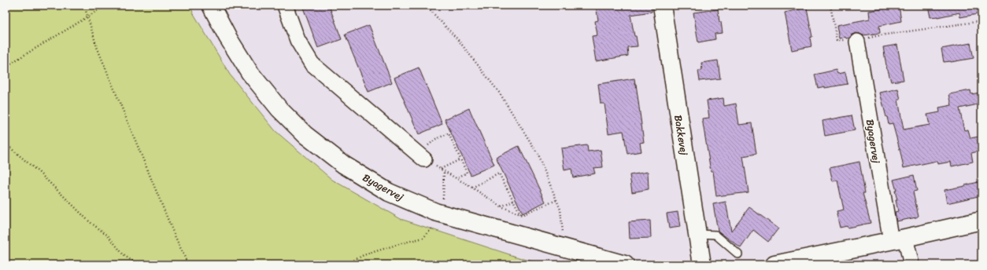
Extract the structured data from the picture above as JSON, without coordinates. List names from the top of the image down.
{
  "streets": {
    "street": ["Bakkevej", "Byagervej"]
  }
}
